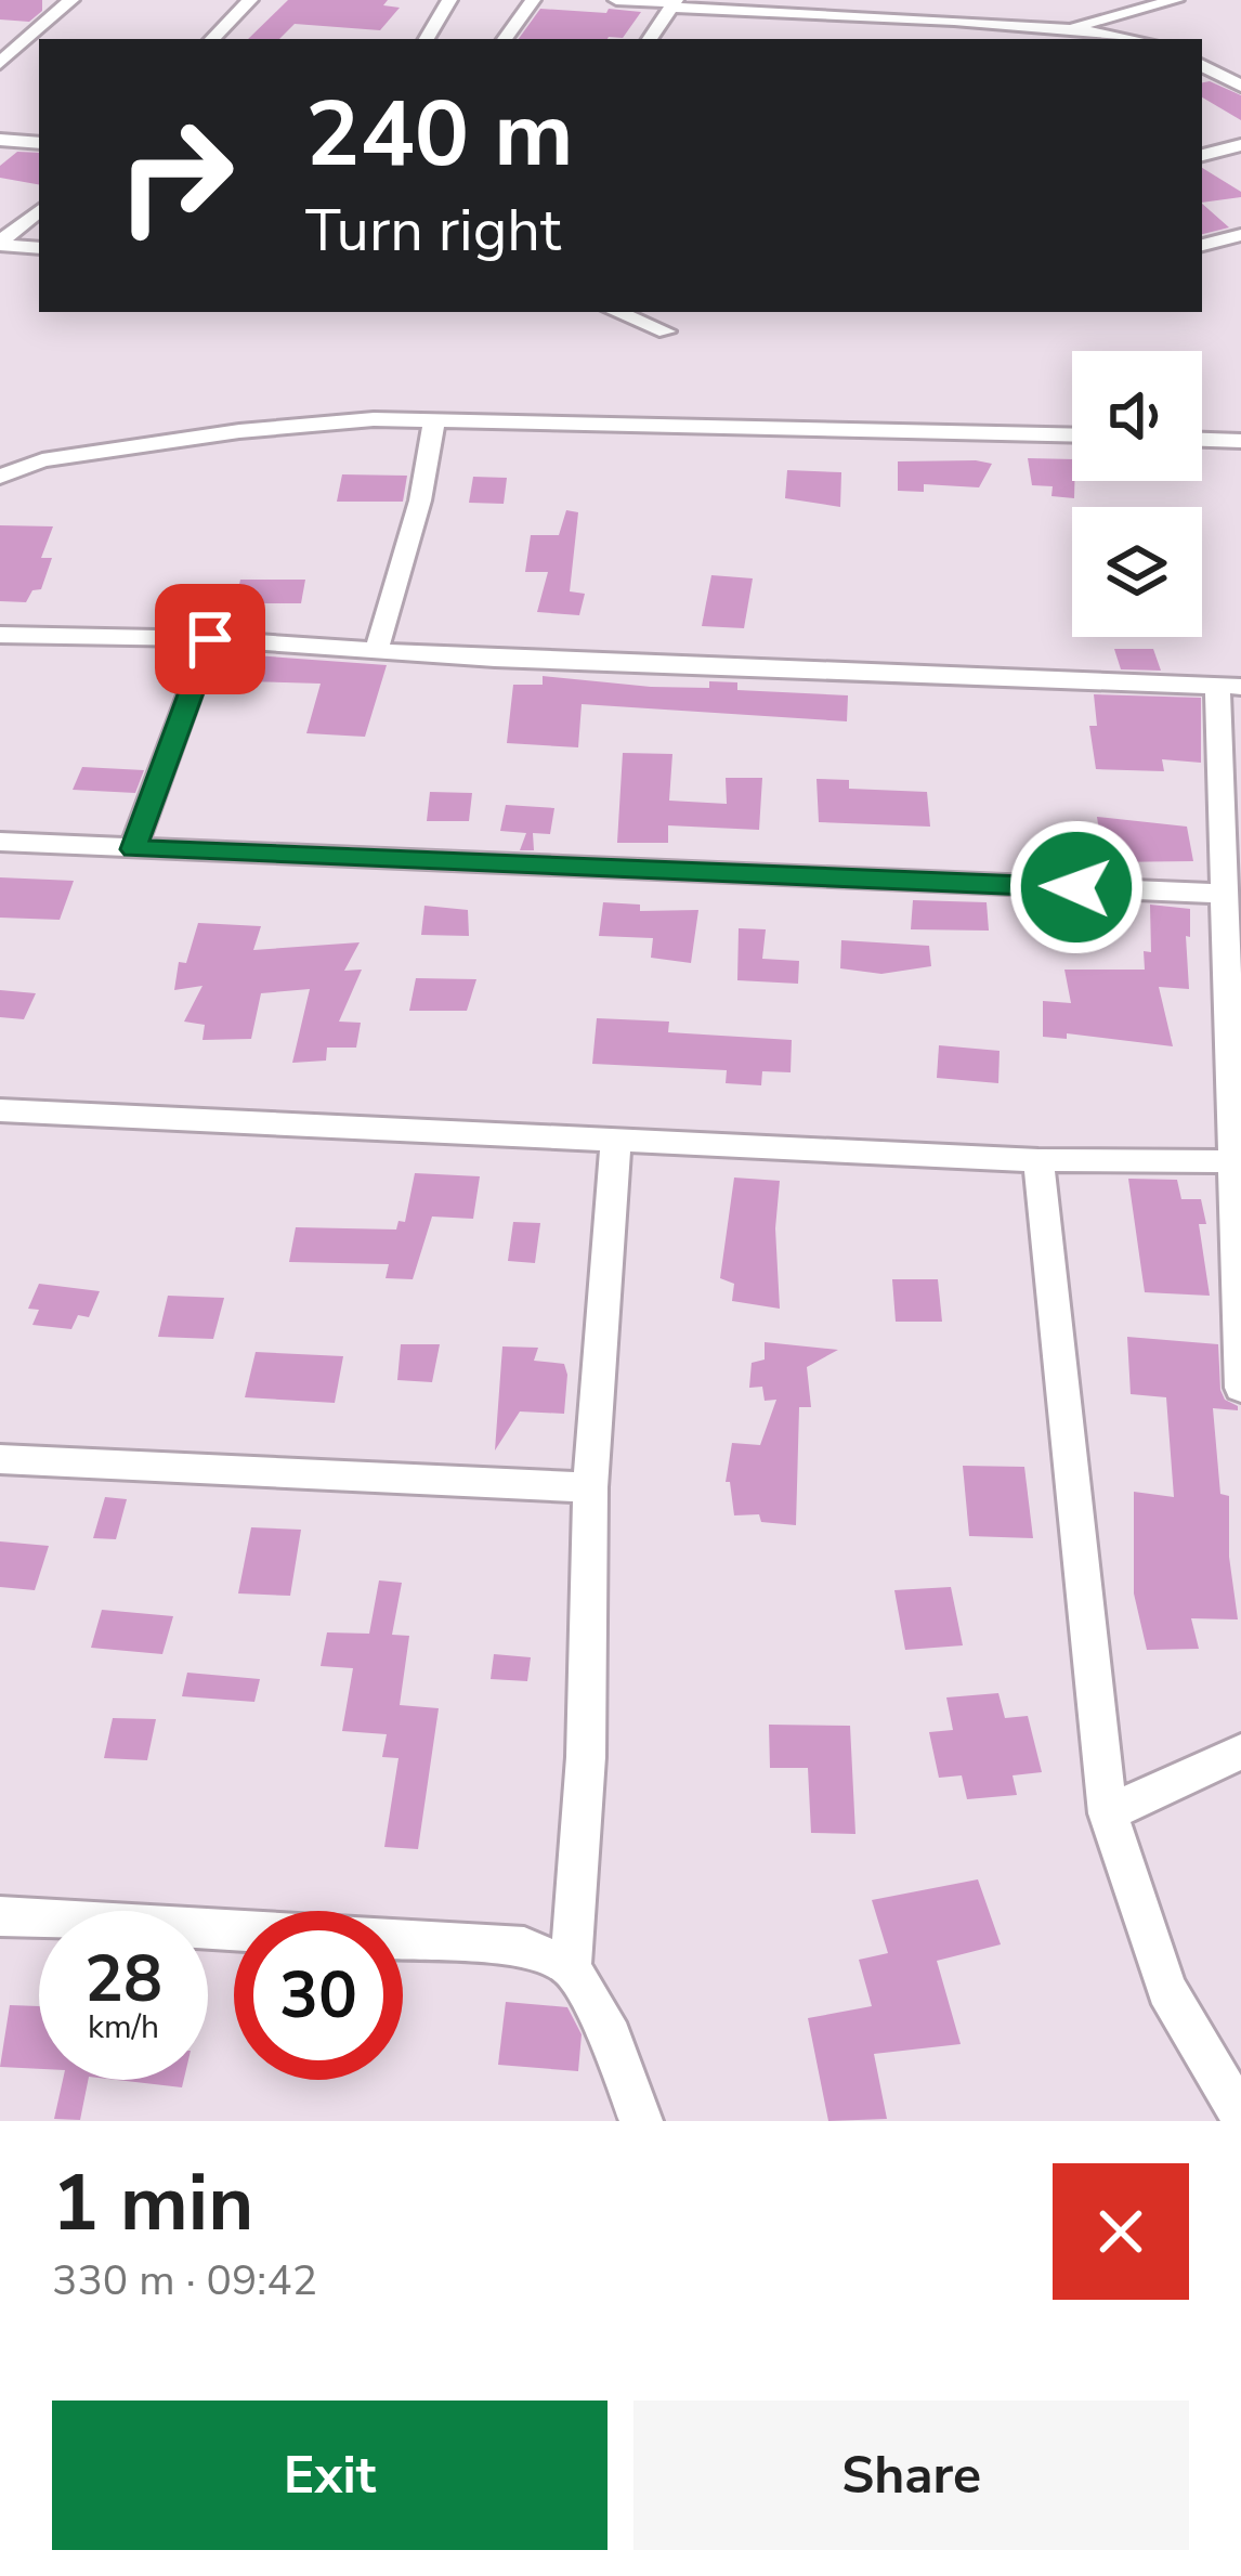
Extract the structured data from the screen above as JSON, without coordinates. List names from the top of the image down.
{
  "page": {
    "turn": ["240 m", "Turn right"],
    "speed": "28 km/h",
    "limit": "30",
    "heading": ["1 min", "330 m · 09:42"],
    "buttons": ["Exit", "Share"]
  }
}
